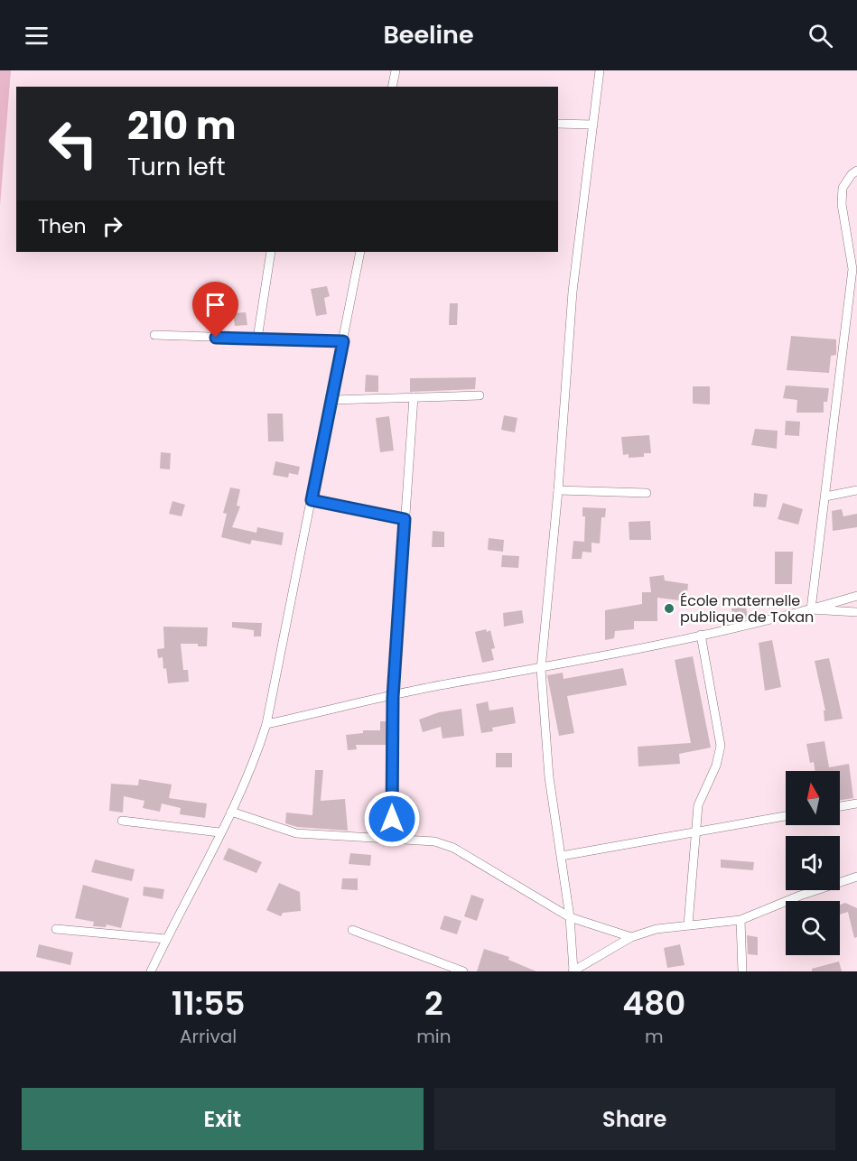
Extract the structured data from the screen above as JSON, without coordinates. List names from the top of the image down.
{
  "places": ["École maternelle publique de Tokan"],
  "north": "top",
  "page": {
    "header": "Beeline",
    "turn": ["210 m", "Turn left"],
    "then": "Then",
    "eta": [
      "11:55",
      "Arrival",
      "2",
      "min",
      "480",
      "m"
    ],
    "buttons": ["Exit", "Share"]
  }
}
